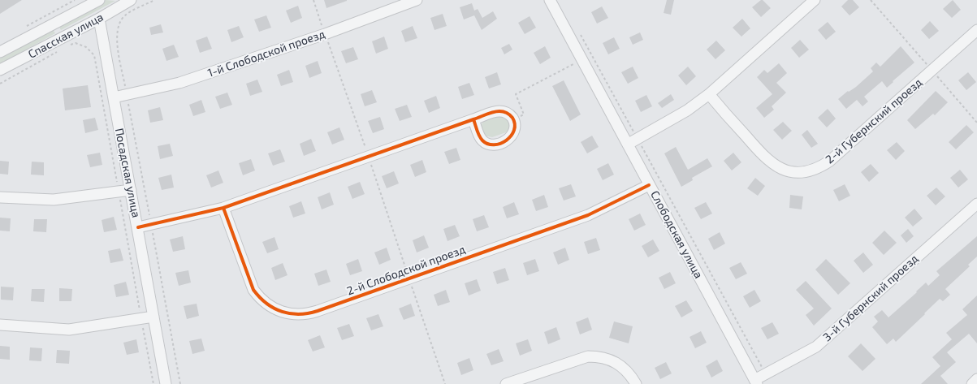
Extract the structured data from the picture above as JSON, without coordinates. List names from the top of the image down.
{
  "streets": {
    "street": [
      "Спасская улица",
      "1-й Слободской проезд",
      "2-й Губернский проезд",
      "Посадская улица",
      "Слободская улица",
      "2-й Слободской проезд",
      "3-й Губернский проезд"
    ]
  },
  "crossings": [
    ["Спасская улица", "Посадская улица"],
    ["1-й Слободской проезд", "Посадская улица"],
    ["Слободская улица", "2-й Слободской проезд"],
    ["Слободская улица", "3-й Губернский проезд"]
  ]
}
